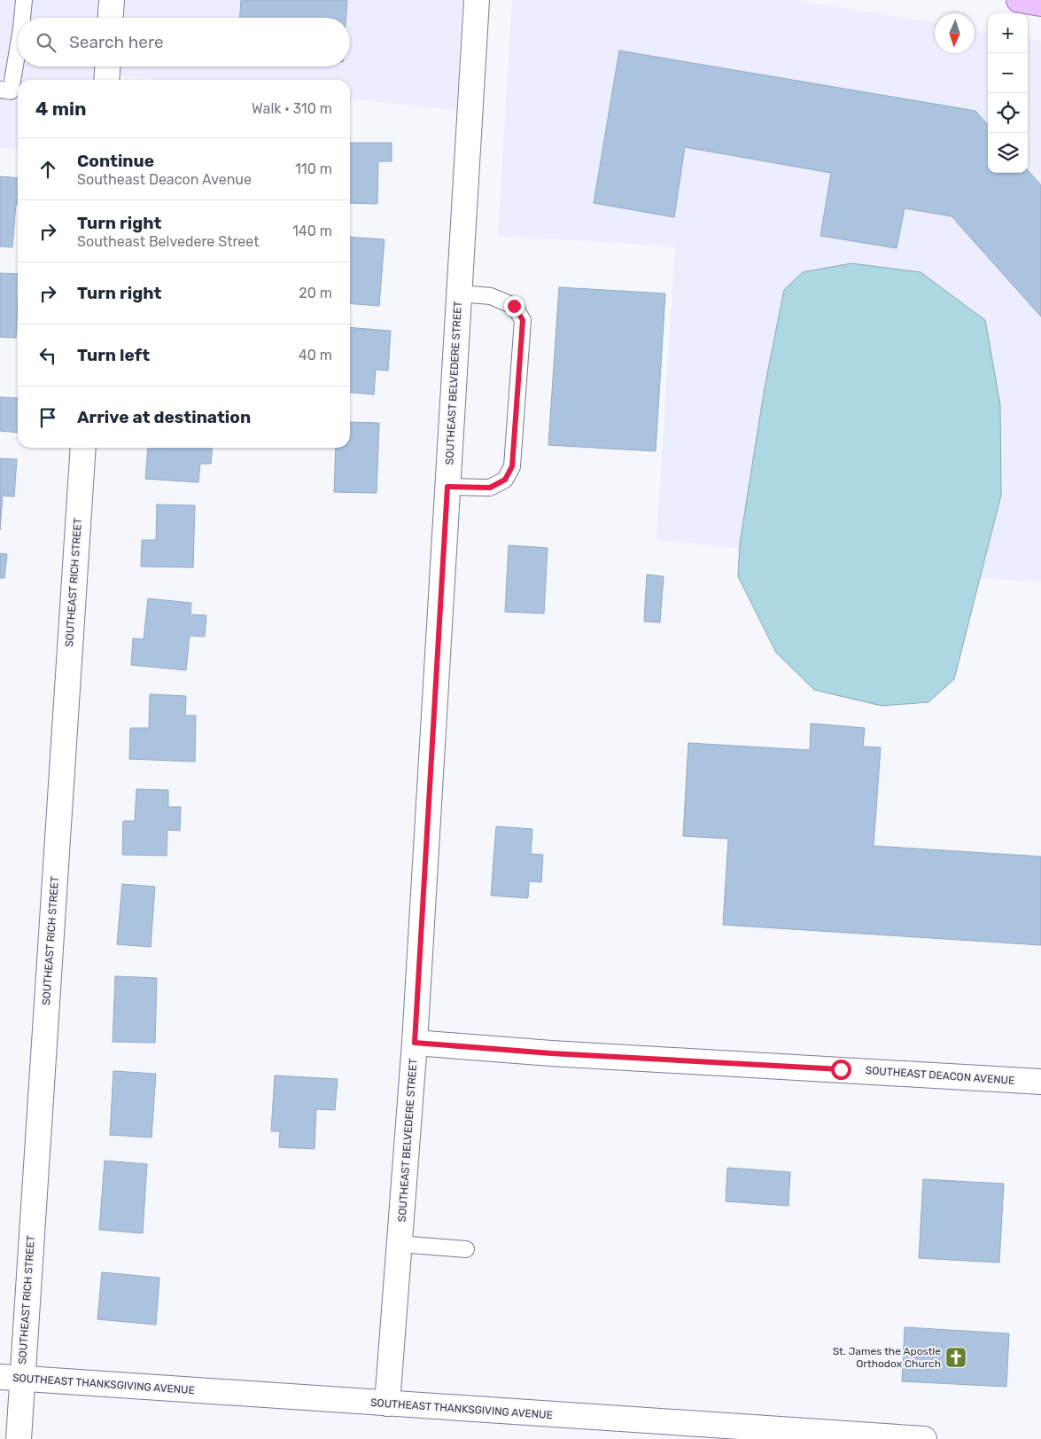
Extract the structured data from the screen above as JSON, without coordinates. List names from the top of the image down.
{
  "streets": {
    "street": [
      "SOUTHEAST BELVEDERE STREET",
      "SOUTHEAST RICH STREET",
      "SOUTHEAST DEACON AVENUE",
      "SOUTHEAST THANKSGIVING AVENUE"
    ]
  },
  "crossings": [
    ["SOUTHEAST BELVEDERE STREET", "SOUTHEAST DEACON AVENUE"],
    ["SOUTHEAST BELVEDERE STREET", "SOUTHEAST THANKSGIVING AVENUE"],
    ["SOUTHEAST RICH STREET", "SOUTHEAST THANKSGIVING AVENUE"]
  ],
  "places": {
    "church": ["St. James the Apostle Orthodox Church"]
  },
  "north": "bottom",
  "page": {
    "map_buttons": ["+", "−"],
    "search": "Search here",
    "heading": ["4 min", "Walk · 310 m"],
    "list": [
      ["Continue", "Southeast Deacon Avenue", "110 m"],
      ["Turn right", "Southeast Belvedere Street", "140 m"],
      ["Turn right", "20 m"],
      ["Turn left", "40 m"],
      "Arrive at destination"
    ]
  }
}
